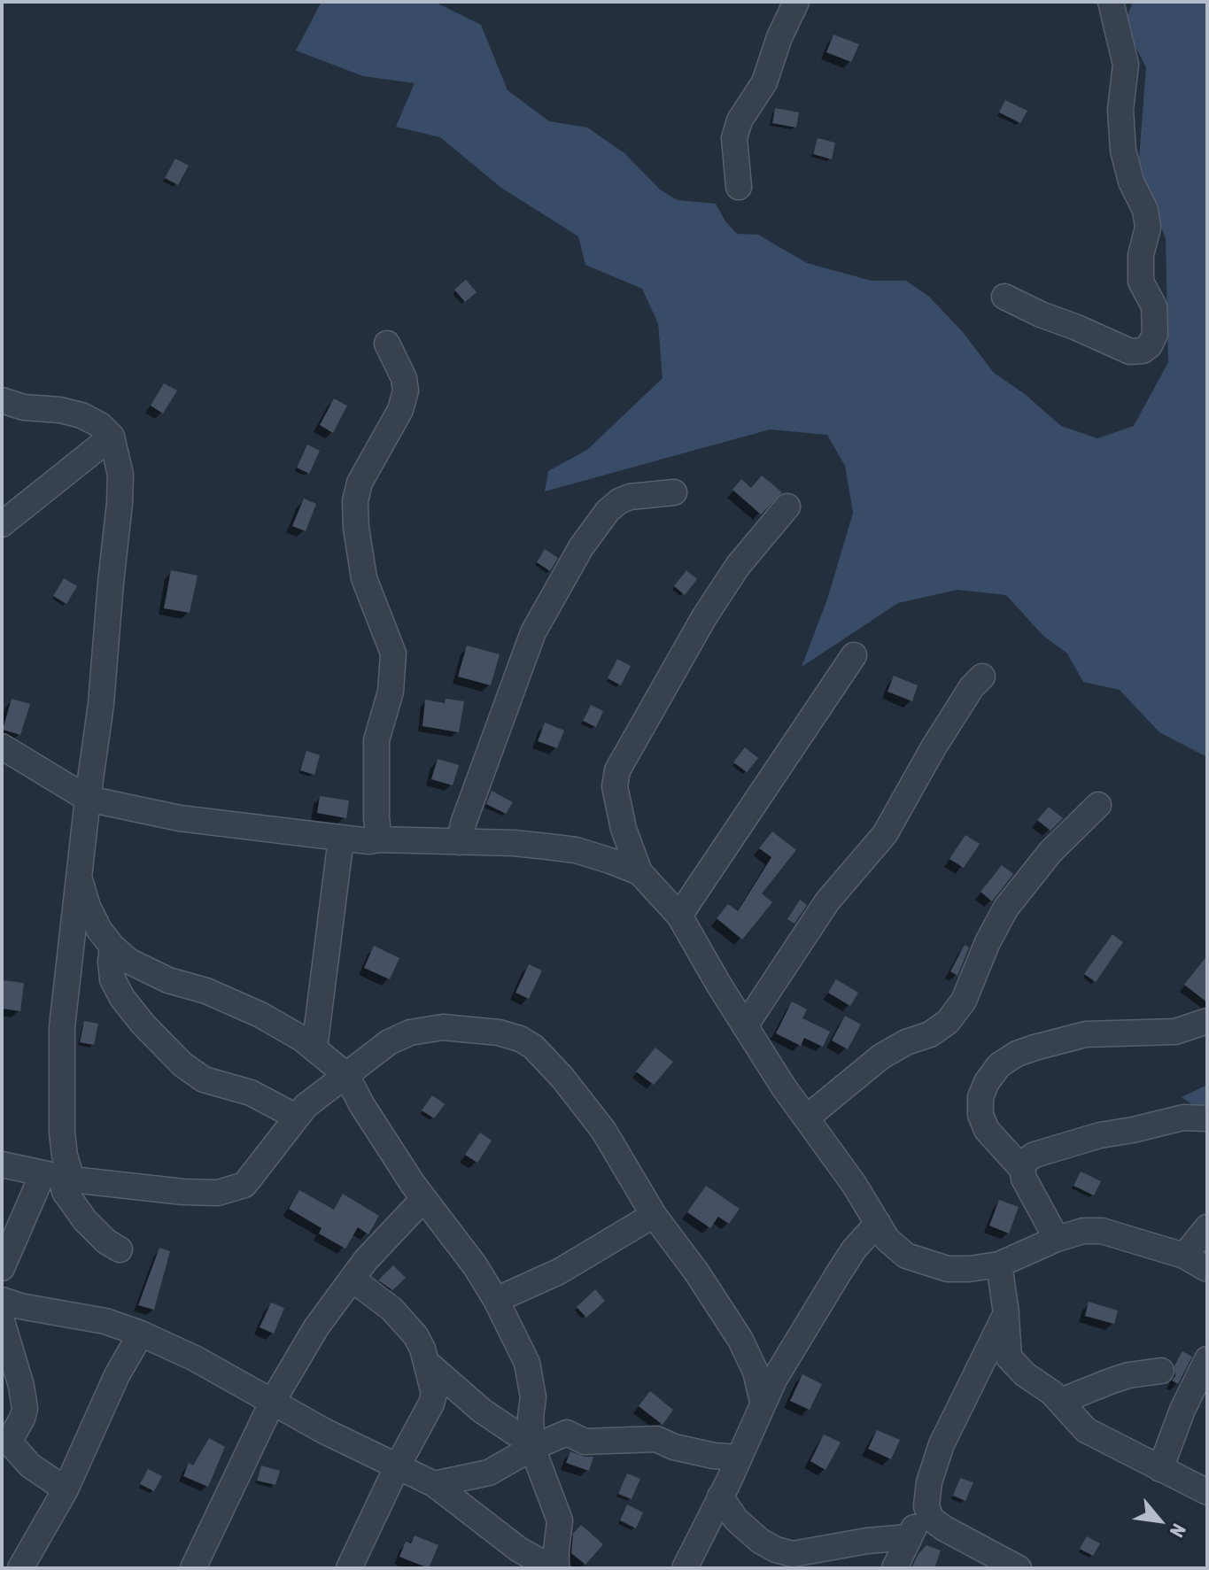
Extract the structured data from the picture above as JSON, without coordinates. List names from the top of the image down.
{
  "north": "bottom right"
}
